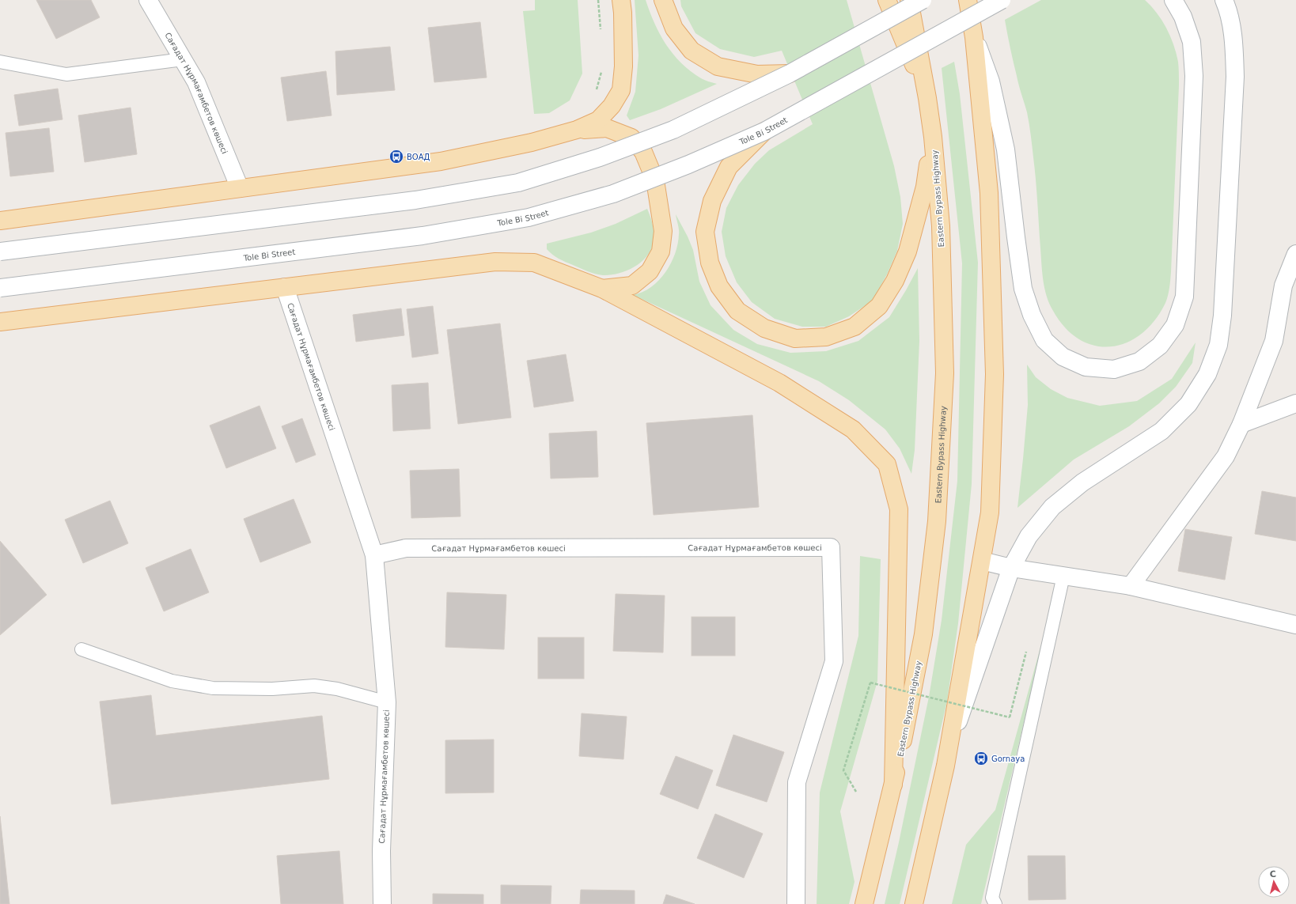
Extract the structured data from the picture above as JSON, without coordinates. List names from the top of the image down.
{
  "streets": {
    "main road": ["Сағадат Нұрмағамбетов көшесі", "Tole Bi Street", "Eastern Bypass Highway"]
  },
  "places": {
    "bus stop": ["ВОАД", "Gornaya"]
  },
  "north": "top"
}
